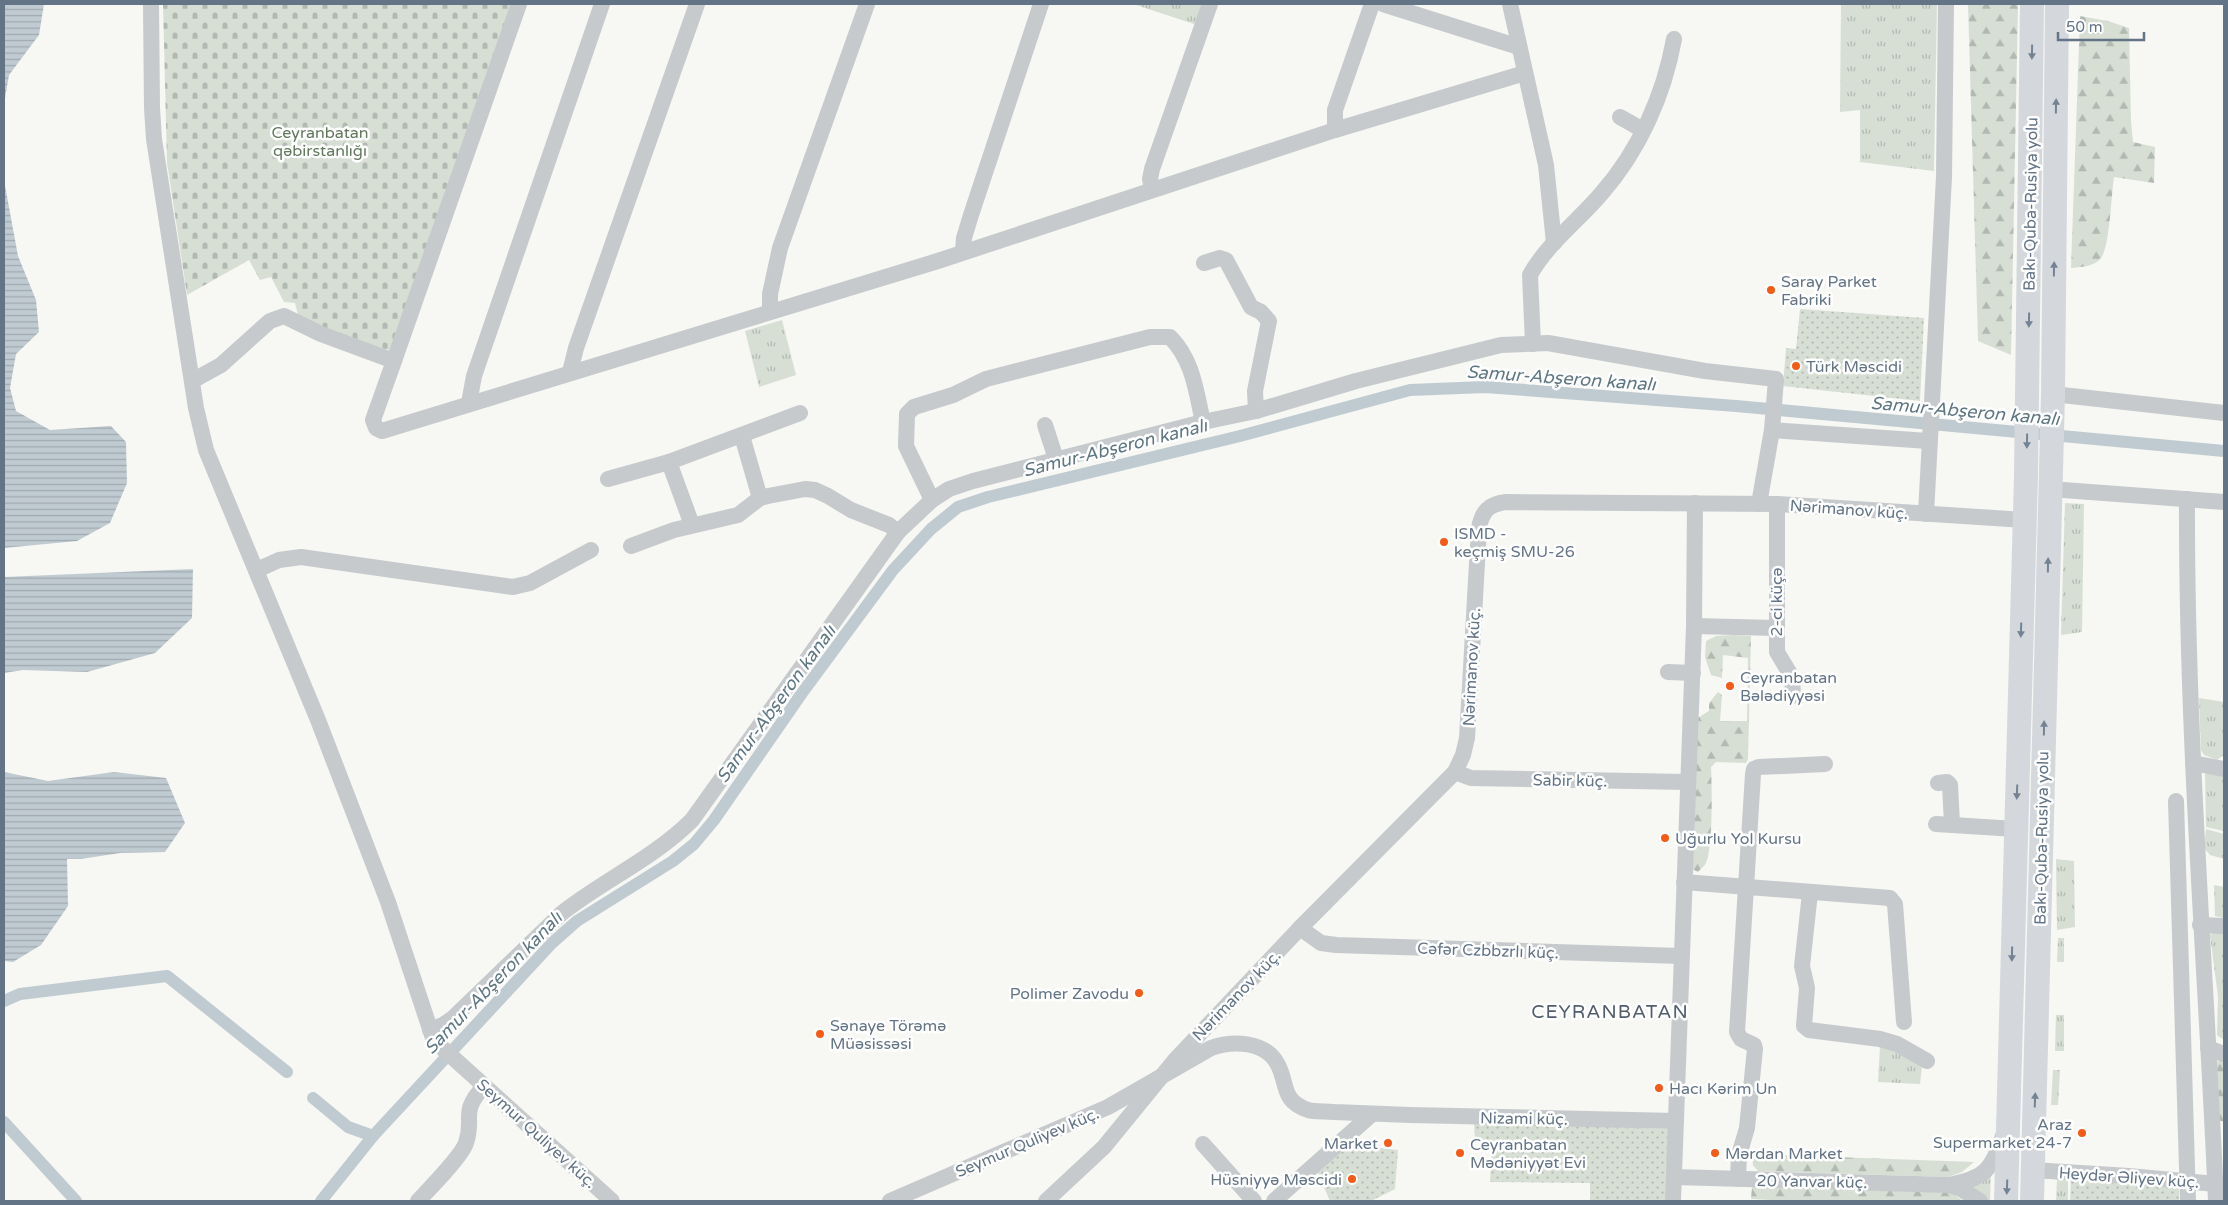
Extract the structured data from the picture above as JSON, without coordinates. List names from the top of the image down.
{
  "streets": {
    "highway": ["Bakı-Quba-Rusiya yolu"],
    "street": [
      "Nərimanov küç.",
      "2-ci küçə",
      "Sabir küç.",
      "Cəfər Czbbzrlı küç.",
      "Nizami küç.",
      "Seymur Quliyev küç.",
      "Heydər Əliyev küç.",
      "20 Yanvar küç."
    ]
  },
  "crossings": [
    ["Bakı-Quba-Rusiya yolu", "Nərimanov küç."],
    ["Bakı-Quba-Rusiya yolu", "Heydər Əliyev küç."],
    ["Nərimanov küç.", "2-ci küçə"],
    ["Nərimanov küç.", "Sabir küç."],
    ["Nərimanov küç.", "Cəfər Czbbzrlı küç."],
    ["Nərimanov küç.", "Nizami küç."],
    ["Nərimanov küç.", "Seymur Quliyev küç."],
    ["Nizami küç.", "Seymur Quliyev küç."]
  ],
  "districts": ["CEYRANBATAN"],
  "water": ["Samur-Abşeron kanalı"],
  "parks": ["Ceyranbatan qəbirstanlığı"],
  "places": [
    "Saray Parket Fabriki",
    "Türk Məscidi",
    "ISMD - keçmiş SMU-26",
    "Ceyranbatan Bələdiyyəsi",
    "Uğurlu Yol Kursu",
    "Polimer Zavodu",
    "Sənaye Törəmə Müəsissəsi",
    "Hacı Kərim Un",
    "Araz Supermarket 24-7",
    "Market",
    "Ceyranbatan Mədəniyyət Evi",
    "Mərdan Market",
    "Hüsniyyə Məscidi"
  ],
  "scale_bar": "50 m"
}
